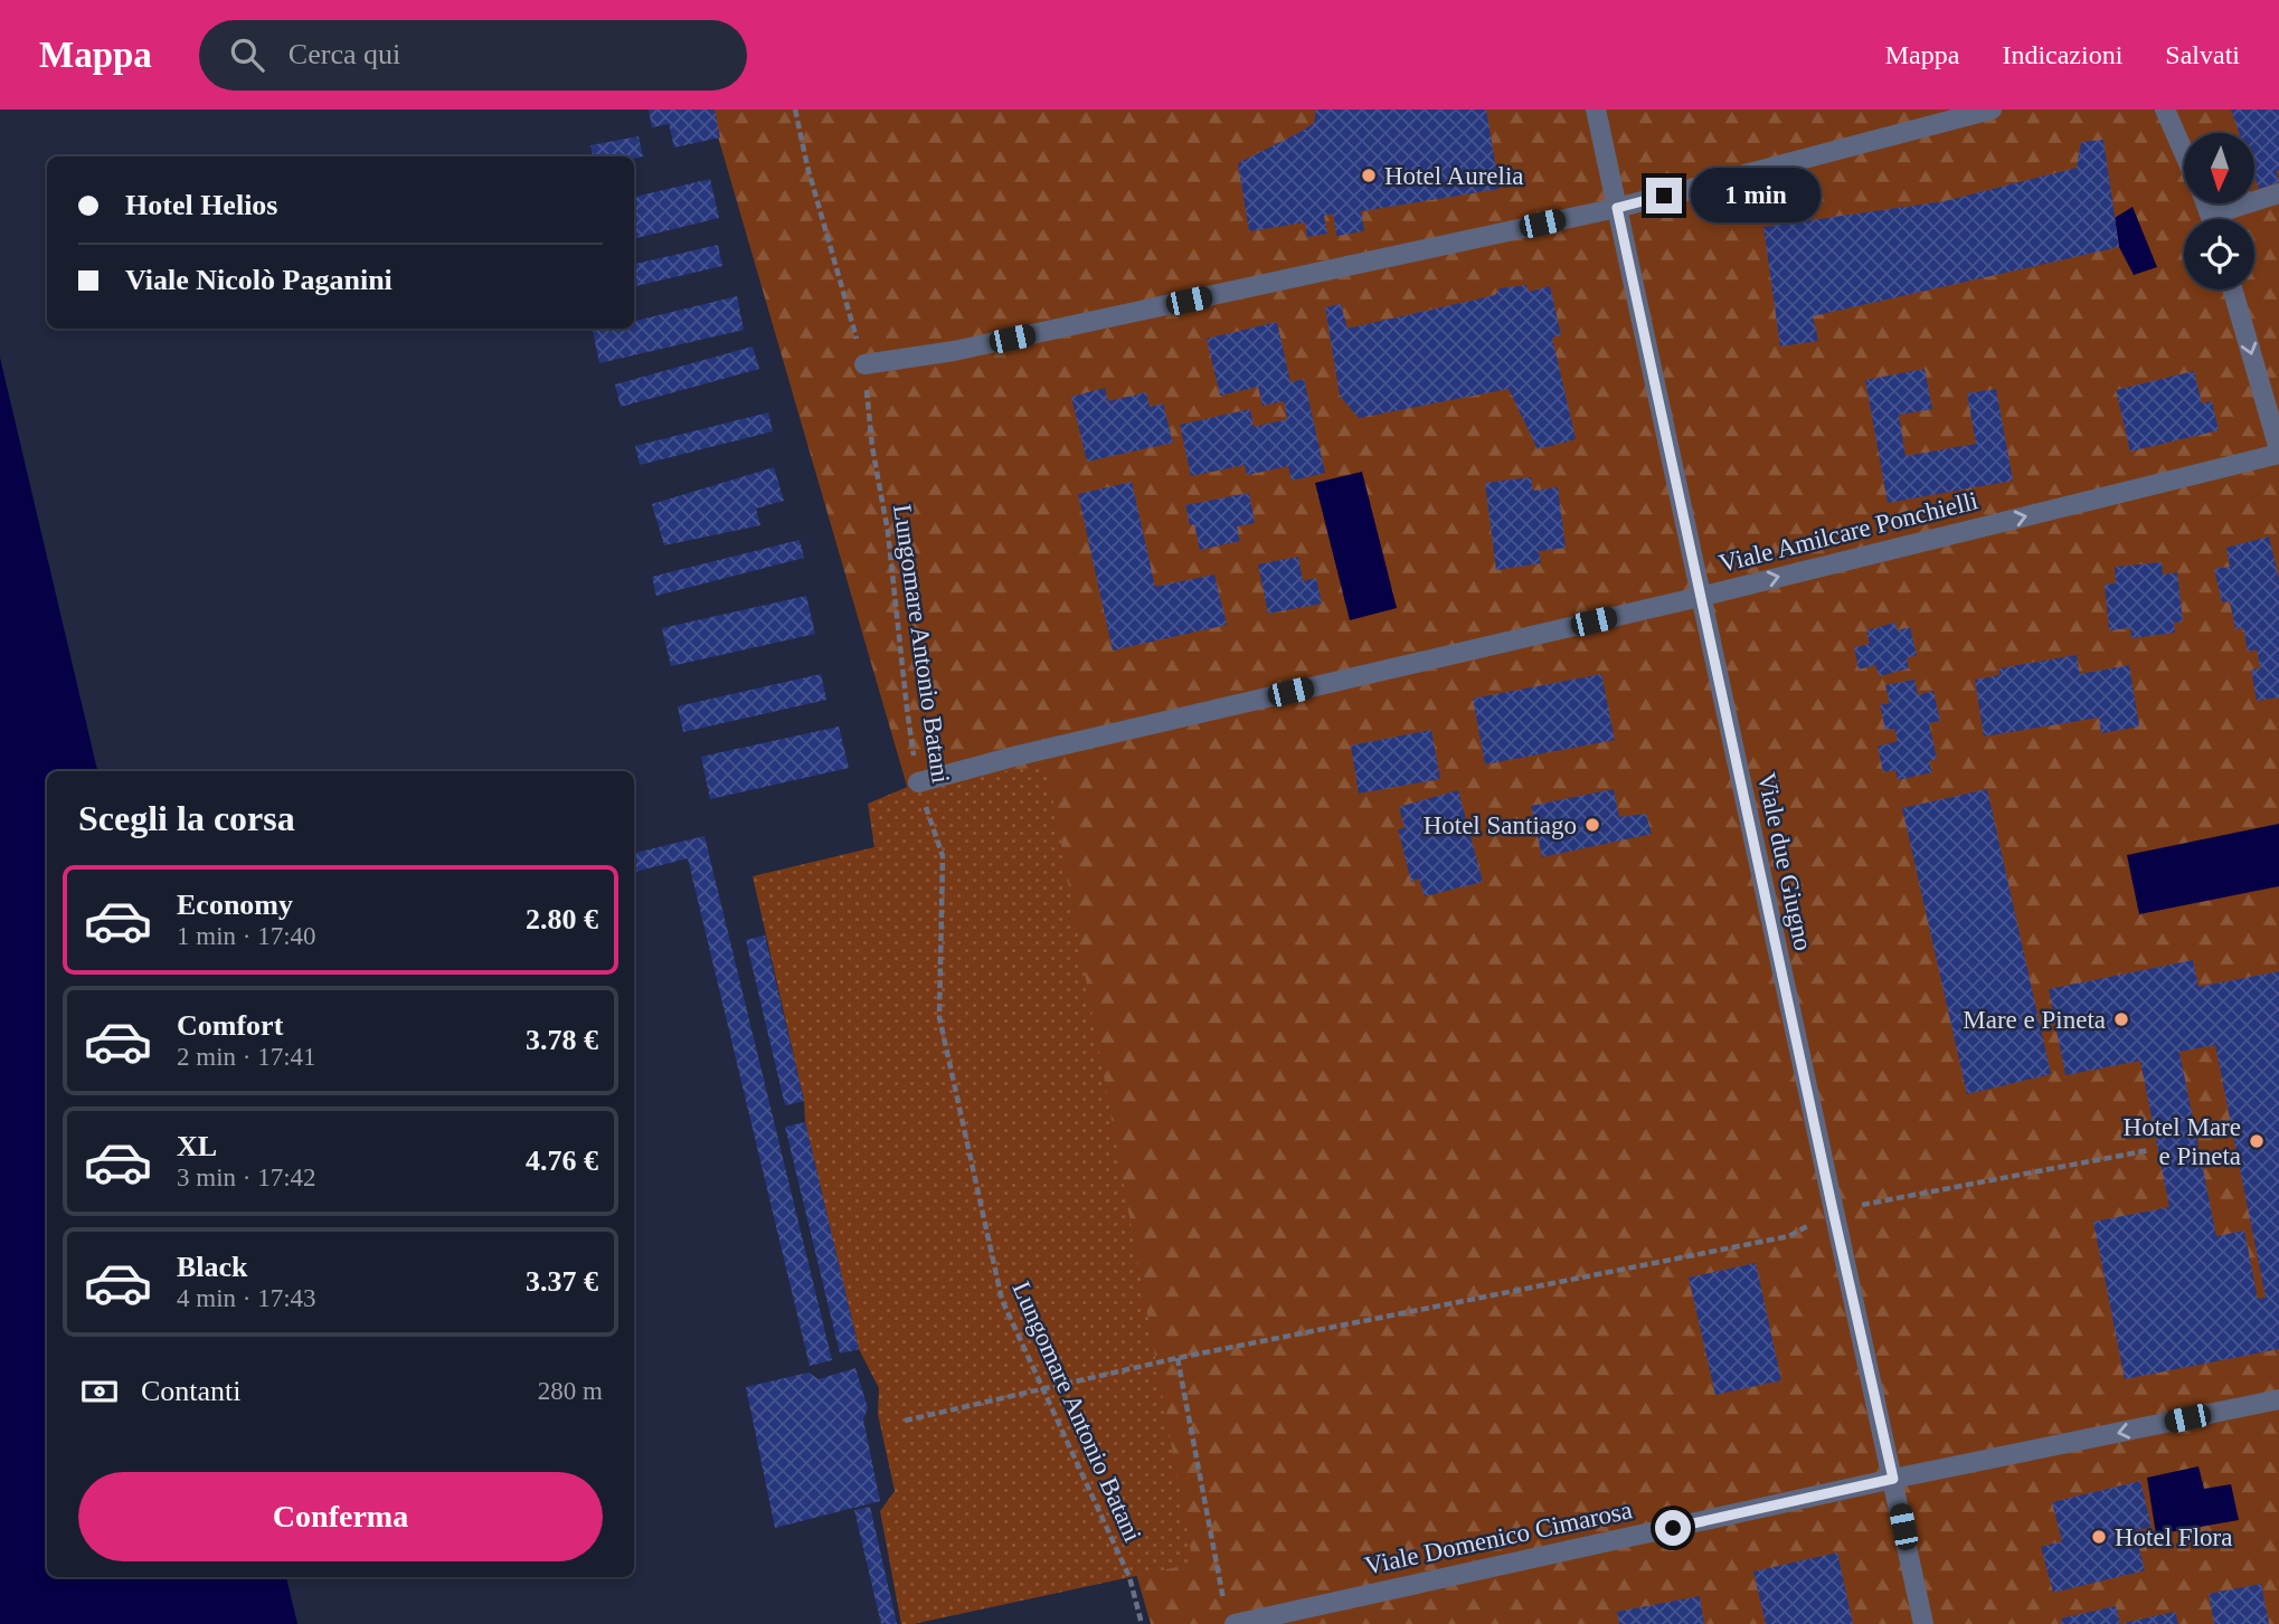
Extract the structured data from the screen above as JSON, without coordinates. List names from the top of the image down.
{
  "streets": {
    "street": ["Viale Amilcare Ponchielli", "Viale due Giugno", "Viale Domenico Cimarosa"],
    "path": ["Lungomare Antonio Batani"]
  },
  "crossings": [
    ["Viale Amilcare Ponchielli", "Lungomare Antonio Batani"],
    ["Viale Amilcare Ponchielli", "Viale due Giugno"],
    ["Viale due Giugno", "Viale Domenico Cimarosa"]
  ],
  "one_way": ["Viale Amilcare Ponchielli", "Viale Domenico Cimarosa"],
  "places": [
    "Hotel Aurelia",
    "Hotel Santiago",
    "Mare e Pineta",
    "Hotel Mare e Pineta",
    "Hotel Flora"
  ],
  "north": "bottom",
  "page": {
    "header": "Mappa",
    "search": "Cerca qui",
    "nav": ["Mappa", "Indicazioni", "Salvati"],
    "banner": ["Hotel Helios", "Viale Nicolò Paganini"],
    "bubble": "1 min",
    "heading": "Scegli la corsa",
    "list": [
      {
        "name": "Economy",
        "note": "1 min · 17:40",
        "value": "2.80 €"
      },
      {
        "name": "Comfort",
        "note": "2 min · 17:41",
        "value": "3.78 €"
      },
      {
        "name": "XL",
        "note": "3 min · 17:42",
        "value": "4.76 €"
      },
      {
        "name": "Black",
        "note": "4 min · 17:43",
        "value": "3.37 €"
      }
    ],
    "pay": ["Contanti", "280 m"],
    "buttons": "Conferma"
  }
}
